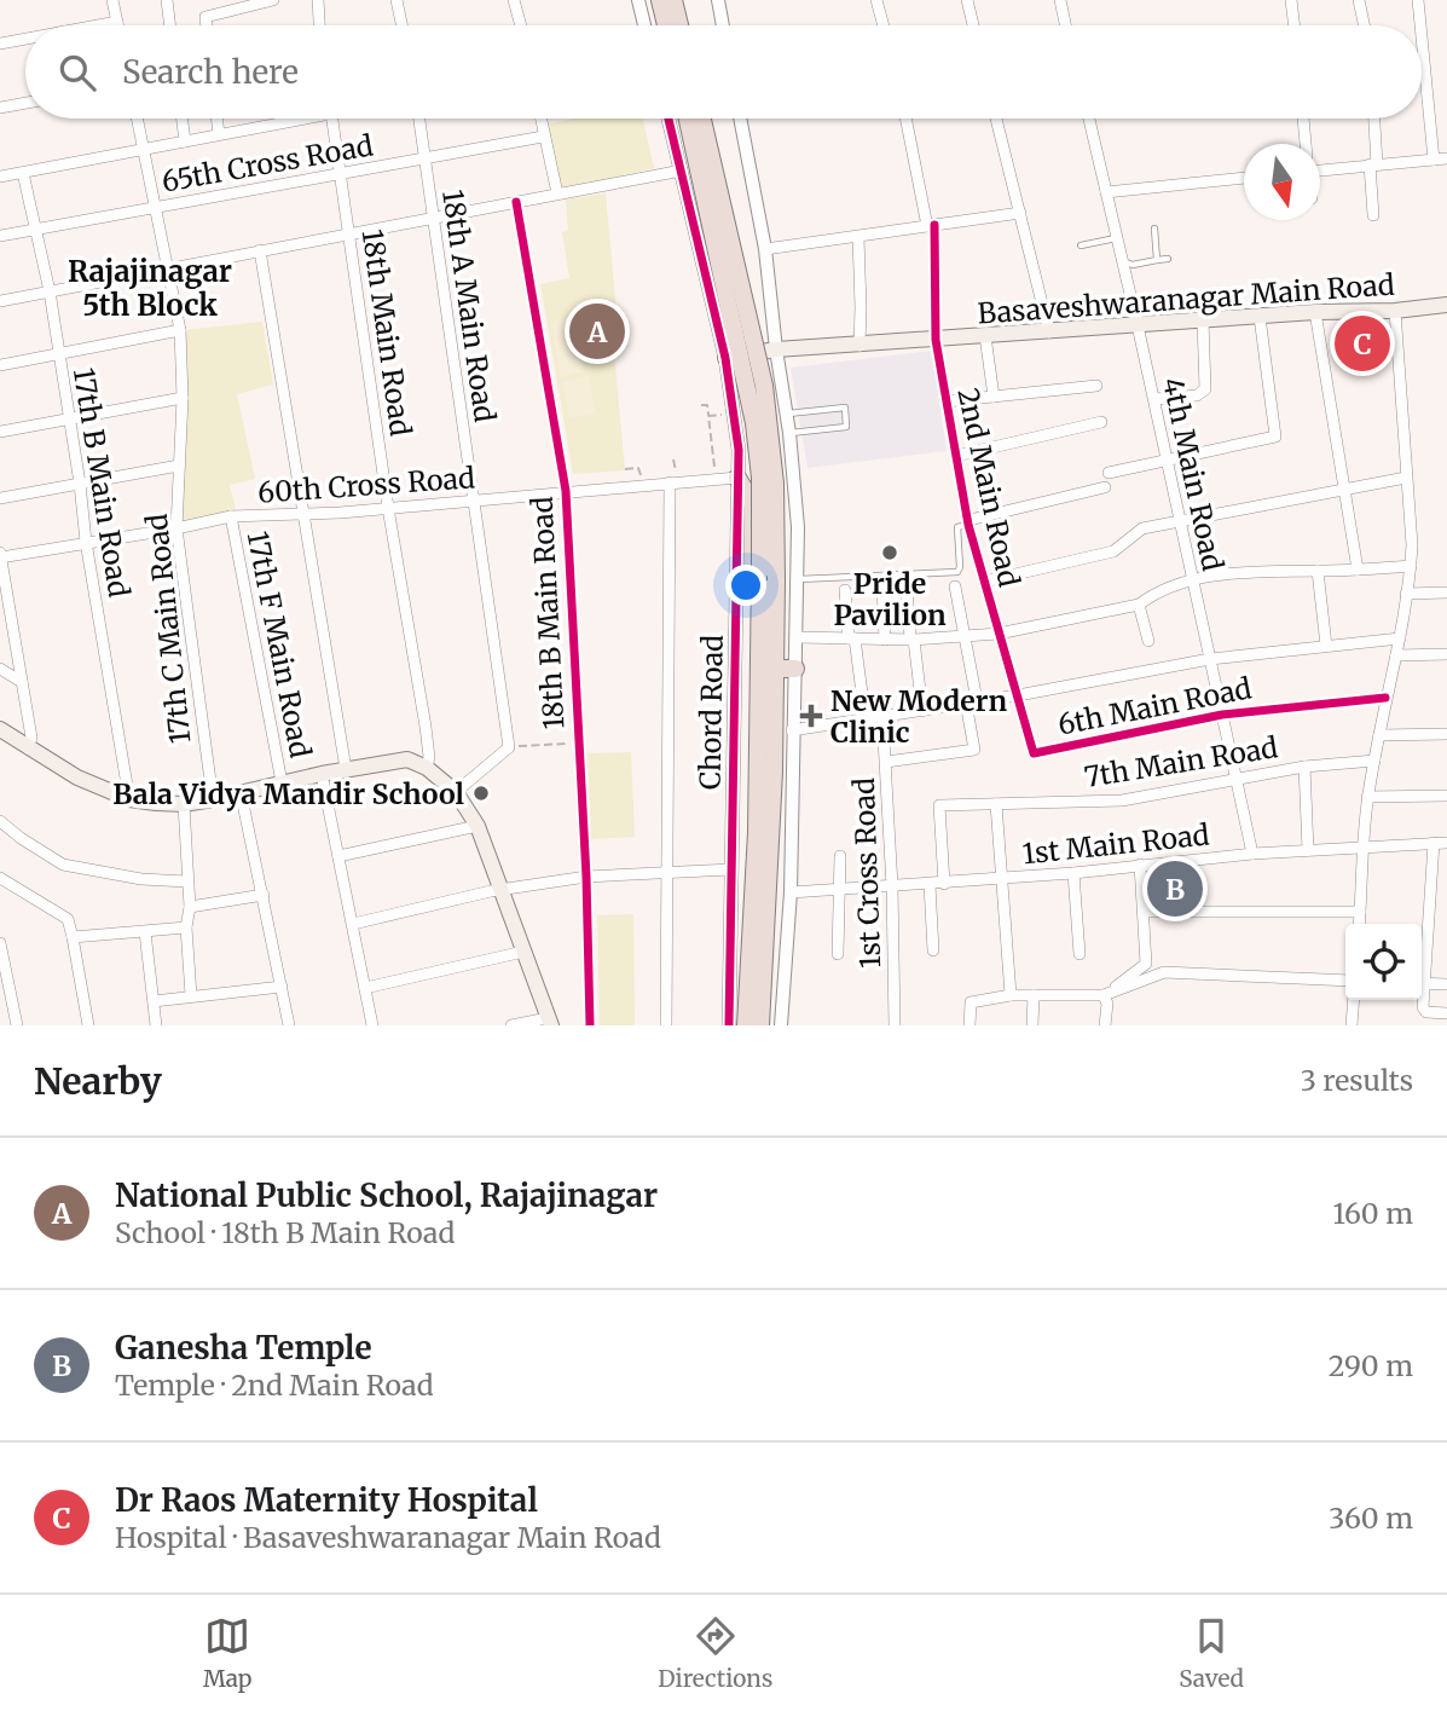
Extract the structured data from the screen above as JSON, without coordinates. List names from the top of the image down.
{
  "streets": {
    "main road": ["Basaveshwaranagar Main Road"],
    "street": [
      "65th Cross Road",
      "18th A Main Road",
      "18th Main Road",
      "4th Main Road",
      "17th B Main Road",
      "60th Cross Road",
      "2nd Main Road",
      "18th B Main Road",
      "17th C Main Road",
      "17th F Main Road",
      "6th Main Road",
      "Chord Road",
      "7th Main Road",
      "1st Main Road",
      "1st Cross Road"
    ]
  },
  "crossings": [
    ["65th Cross Road", "18th A Main Road"],
    ["65th Cross Road", "18th Main Road"],
    ["65th Cross Road", "17th B Main Road"],
    ["65th Cross Road", "17th C Main Road"],
    ["Basaveshwaranagar Main Road", "4th Main Road"],
    ["Basaveshwaranagar Main Road", "2nd Main Road"],
    ["Basaveshwaranagar Main Road", "Chord Road"],
    ["18th A Main Road", "60th Cross Road"],
    ["18th Main Road", "60th Cross Road"],
    ["4th Main Road", "6th Main Road"],
    ["4th Main Road", "7th Main Road"],
    ["4th Main Road", "1st Main Road"],
    ["17th B Main Road", "60th Cross Road"],
    ["60th Cross Road", "18th B Main Road"],
    ["60th Cross Road", "17th C Main Road"],
    ["60th Cross Road", "17th F Main Road"],
    ["60th Cross Road", "Chord Road"],
    ["2nd Main Road", "6th Main Road"],
    ["7th Main Road", "1st Main Road"],
    ["1st Main Road", "1st Cross Road"]
  ],
  "districts": ["Rajajinagar 5th Block"],
  "places": {
    "other": ["Pride Pavilion", "Bala Vidya Mandir School"],
    "health": ["New Modern Clinic"]
  },
  "north": "bottom",
  "page": {
    "search": "Search here",
    "pins": ["A", "C", "B"],
    "heading": ["Nearby", "3 results"],
    "list": [
      {
        "mark": "A",
        "name": "National Public School, Rajajinagar",
        "note": "School · 18th B Main Road",
        "value": "160 m"
      },
      {
        "mark": "B",
        "name": "Ganesha Temple",
        "note": "Temple · 2nd Main Road",
        "value": "290 m"
      },
      {
        "mark": "C",
        "name": "Dr Raos Maternity Hospital",
        "note": "Hospital · Basaveshwaranagar Main Road",
        "value": "360 m"
      }
    ],
    "nav": ["Map", "Directions", "Saved"]
  }
}
